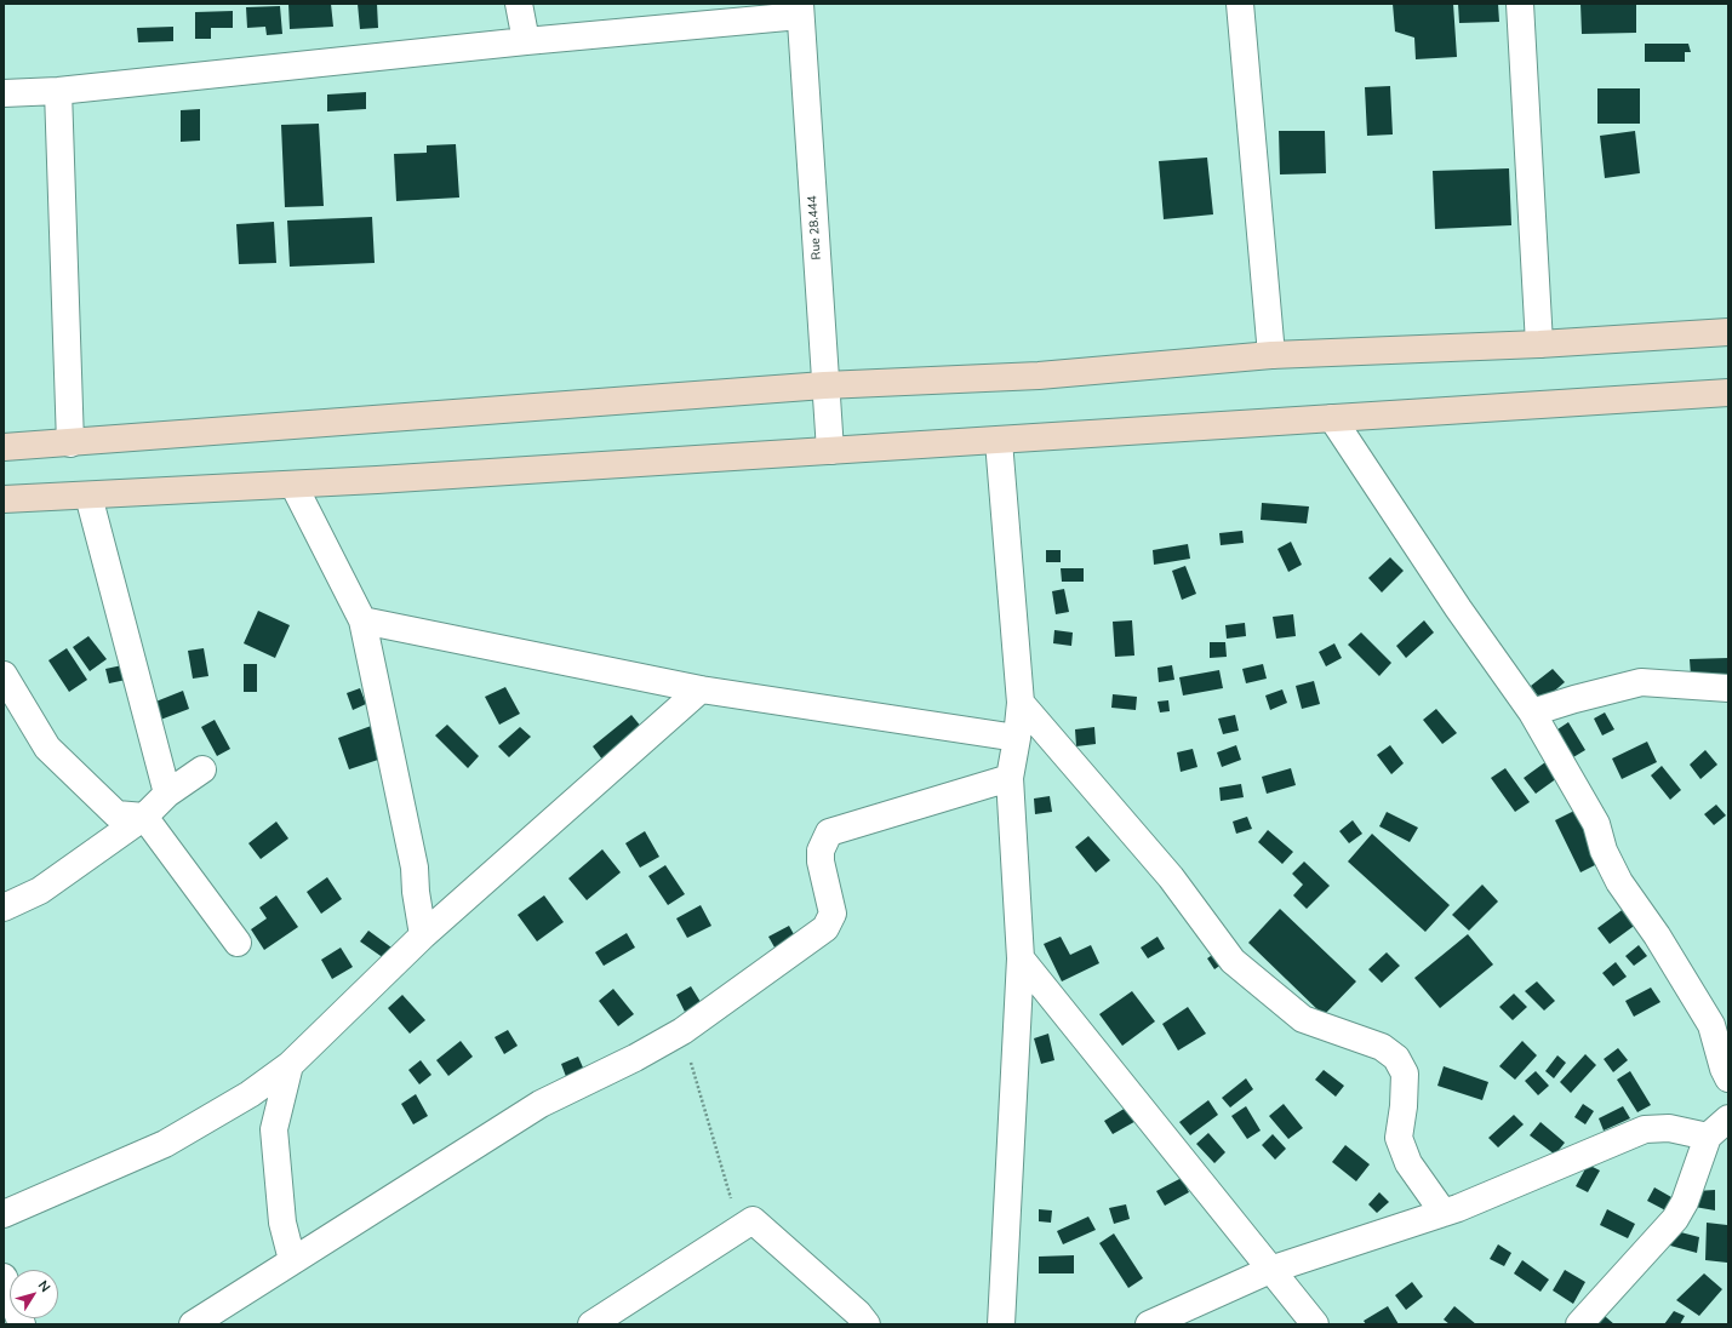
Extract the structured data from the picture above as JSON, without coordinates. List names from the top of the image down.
{
  "streets": {
    "street": ["Rue 28.444"]
  },
  "north": "top right"
}
